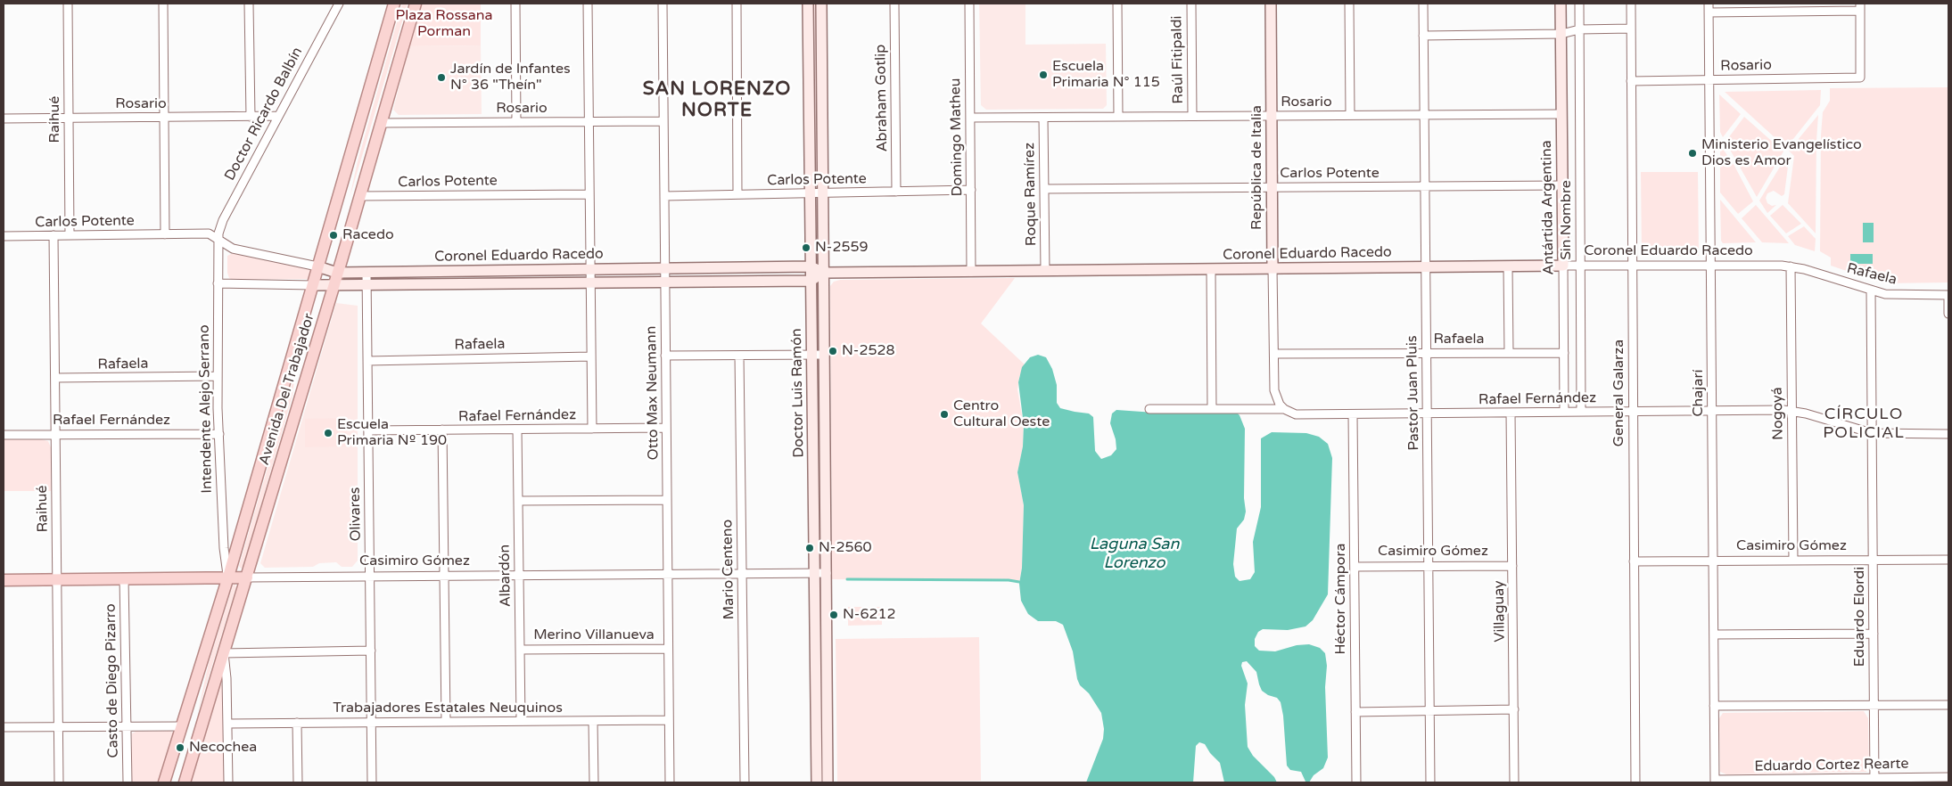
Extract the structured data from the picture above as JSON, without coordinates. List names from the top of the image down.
{
  "streets": {
    "main road": ["Avenida Del Trabajador", "Casimiro Gómez"],
    "street": [
      "Raúl Fitipaldi",
      "Rosario",
      "Abraham Gotlip",
      "Doctor Ricardo Balbín",
      "Raihué",
      "Domingo Matheu",
      "República de Italia",
      "Carlos Potente",
      "Roque Ramírez",
      "Antártida Argentina",
      "Sin Nombre",
      "Coronel Eduardo Racedo",
      "Rafaela",
      "Otto Max Neumann",
      "Doctor Luis Ramón",
      "Pastor Juan Pluis",
      "General Galarza",
      "Chajarí",
      "Rafael Fernández",
      "Intendente Alejo Serrano",
      "Nogoyá",
      "Olivares",
      "Mario Centeno",
      "Albardón",
      "Héctor Cámpora",
      "Villaguay",
      "Eduardo Elordi",
      "Merino Villanueva",
      "Casto de Diego Pizarro",
      "Trabajadores Estatales Neuquinos",
      "Eduardo Cortez Rearte"
    ]
  },
  "crossings": [
    ["Raúl Fitipaldi", "Rosario"],
    ["Rosario", "Doctor Ricardo Balbín"],
    ["Rosario", "Raihué"],
    ["Rosario", "Domingo Matheu"],
    ["Rosario", "República de Italia"],
    ["Rosario", "Roque Ramírez"],
    ["Rosario", "Antártida Argentina"],
    ["Rosario", "Avenida Del Trabajador"],
    ["Rosario", "Otto Max Neumann"],
    ["Rosario", "Pastor Juan Pluis"],
    ["Rosario", "General Galarza"],
    ["Rosario", "Chajarí"],
    ["Abraham Gotlip", "Carlos Potente"],
    ["Doctor Ricardo Balbín", "Carlos Potente"],
    ["Doctor Ricardo Balbín", "Coronel Eduardo Racedo"],
    ["Doctor Ricardo Balbín", "Intendente Alejo Serrano"],
    ["Raihué", "Carlos Potente"],
    ["Raihué", "Rafaela"],
    ["Raihué", "Rafael Fernández"],
    ["Raihué", "Casimiro Gómez"],
    ["Domingo Matheu", "Carlos Potente"],
    ["Domingo Matheu", "Coronel Eduardo Racedo"],
    ["República de Italia", "Carlos Potente"],
    ["República de Italia", "Coronel Eduardo Racedo"],
    ["República de Italia", "Rafaela"],
    ["República de Italia", "Rafael Fernández"],
    ["Carlos Potente", "Roque Ramírez"],
    ["Carlos Potente", "Antártida Argentina"],
    ["Carlos Potente", "Coronel Eduardo Racedo"],
    ["Carlos Potente", "Avenida Del Trabajador"],
    ["Carlos Potente", "Otto Max Neumann"],
    ["Carlos Potente", "Doctor Luis Ramón"],
    ["Carlos Potente", "Pastor Juan Pluis"],
    ["Carlos Potente", "Intendente Alejo Serrano"],
    ["Roque Ramírez", "Coronel Eduardo Racedo"],
    ["Antártida Argentina", "Coronel Eduardo Racedo"],
    ["Antártida Argentina", "Rafaela"],
    ["Antártida Argentina", "Rafael Fernández"],
    ["Sin Nombre", "Coronel Eduardo Racedo"],
    ["Sin Nombre", "Rafael Fernández"],
    ["Coronel Eduardo Racedo", "Rafaela"],
    ["Coronel Eduardo Racedo", "Avenida Del Trabajador"],
    ["Coronel Eduardo Racedo", "Otto Max Neumann"],
    ["Coronel Eduardo Racedo", "Doctor Luis Ramón"],
    ["Coronel Eduardo Racedo", "Pastor Juan Pluis"],
    ["Coronel Eduardo Racedo", "General Galarza"],
    ["Coronel Eduardo Racedo", "Chajarí"],
    ["Coronel Eduardo Racedo", "Intendente Alejo Serrano"],
    ["Coronel Eduardo Racedo", "Nogoyá"],
    ["Coronel Eduardo Racedo", "Olivares"],
    ["Rafaela", "Pastor Juan Pluis"],
    ["Rafaela", "Intendente Alejo Serrano"],
    ["Rafaela", "Nogoyá"],
    ["Rafaela", "Olivares"],
    ["Rafaela", "Eduardo Elordi"],
    ["Avenida Del Trabajador", "Intendente Alejo Serrano"],
    ["Avenida Del Trabajador", "Casimiro Gómez"],
    ["Otto Max Neumann", "Rafael Fernández"],
    ["Otto Max Neumann", "Casimiro Gómez"],
    ["Otto Max Neumann", "Merino Villanueva"],
    ["Otto Max Neumann", "Trabajadores Estatales Neuquinos"],
    ["Doctor Luis Ramón", "Casimiro Gómez"],
    ["Pastor Juan Pluis", "Rafael Fernández"],
    ["Pastor Juan Pluis", "Casimiro Gómez"],
    ["General Galarza", "Rafael Fernández"],
    ["General Galarza", "Casimiro Gómez"],
    ["Chajarí", "Rafael Fernández"],
    ["Chajarí", "Casimiro Gómez"],
    ["Chajarí", "Eduardo Cortez Rearte"],
    ["Rafael Fernández", "Intendente Alejo Serrano"],
    ["Rafael Fernández", "Nogoyá"],
    ["Rafael Fernández", "Olivares"],
    ["Rafael Fernández", "Albardón"],
    ["Rafael Fernández", "Héctor Cámpora"],
    ["Rafael Fernández", "Villaguay"],
    ["Rafael Fernández", "Eduardo Elordi"],
    ["Intendente Alejo Serrano", "Casimiro Gómez"],
    ["Nogoyá", "Casimiro Gómez"],
    ["Olivares", "Casimiro Gómez"],
    ["Olivares", "Trabajadores Estatales Neuquinos"],
    ["Casimiro Gómez", "Mario Centeno"],
    ["Casimiro Gómez", "Albardón"],
    ["Casimiro Gómez", "Héctor Cámpora"],
    ["Casimiro Gómez", "Villaguay"],
    ["Casimiro Gómez", "Eduardo Elordi"],
    ["Casimiro Gómez", "Casto de Diego Pizarro"],
    ["Albardón", "Merino Villanueva"],
    ["Albardón", "Trabajadores Estatales Neuquinos"],
    ["Eduardo Elordi", "Eduardo Cortez Rearte"]
  ],
  "districts": ["SAN LORENZO NORTE", "CÍRCULO POLICIAL"],
  "water": ["Laguna San Lorenzo"],
  "parks": ["Plaza Rossana Porman"],
  "places": [
    "Escuela Primaria N° 115",
    "Jardín de Infantes N° 36 \"Theín\"",
    "Ministerio Evangelístico Dios es Amor",
    "Racedo",
    "N-2559",
    "N-2528",
    "Centro Cultural Oeste",
    "Escuela Primaria Nº 190",
    "N-2560",
    "N-6212",
    "Necochea"
  ]
}
